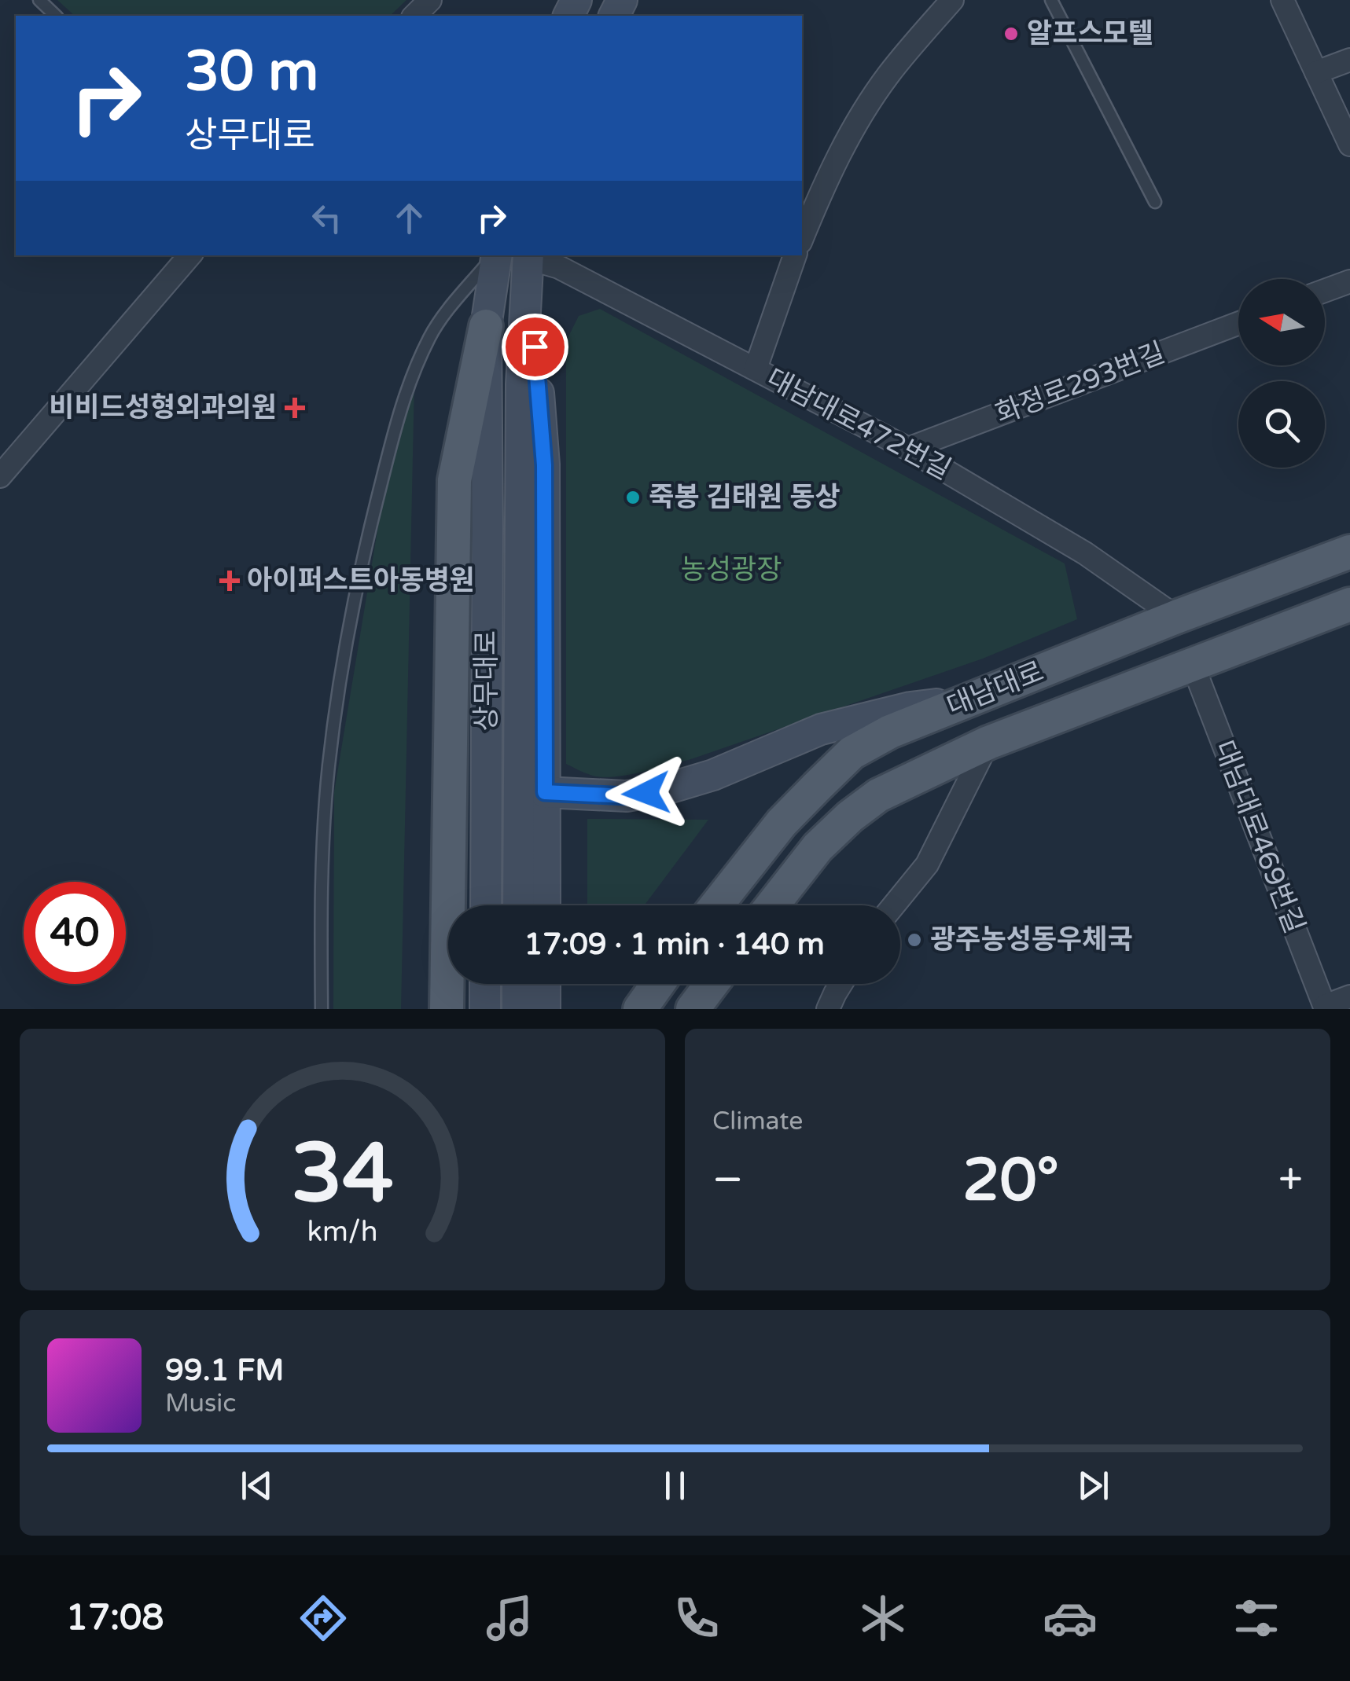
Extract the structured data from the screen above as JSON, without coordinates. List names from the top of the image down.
{
  "streets": {
    "main road": ["대남대로"],
    "street": [
      "화정로293번길",
      "대남대로472번길",
      "상무대로",
      "대남대로469번길"
    ]
  },
  "crossings": [
    ["화정로293번길", "대남대로472번길"],
    ["대남대로472번길", "상무대로"],
    ["대남대로472번길", "대남대로"],
    ["대남대로", "대남대로469번길"]
  ],
  "parks": ["농성광장"],
  "places": {
    "other": ["알프스모텔", "죽봉 김태원 동상", "광주농성동우체국"],
    "health": ["비비드성형외과의원", "아이퍼스트아동병원"]
  },
  "north": "left",
  "page": {
    "turn": ["30 m", "상무대로"],
    "limit": "40",
    "trip": "17:09 · 1 min · 140 m",
    "tile": "Climate",
    "heat": ["−", "20°", "+"],
    "song": ["99.1 FM", "Music"],
    "tabs": "17:08",
    "gauge": ["34", "km/h"]
  }
}
